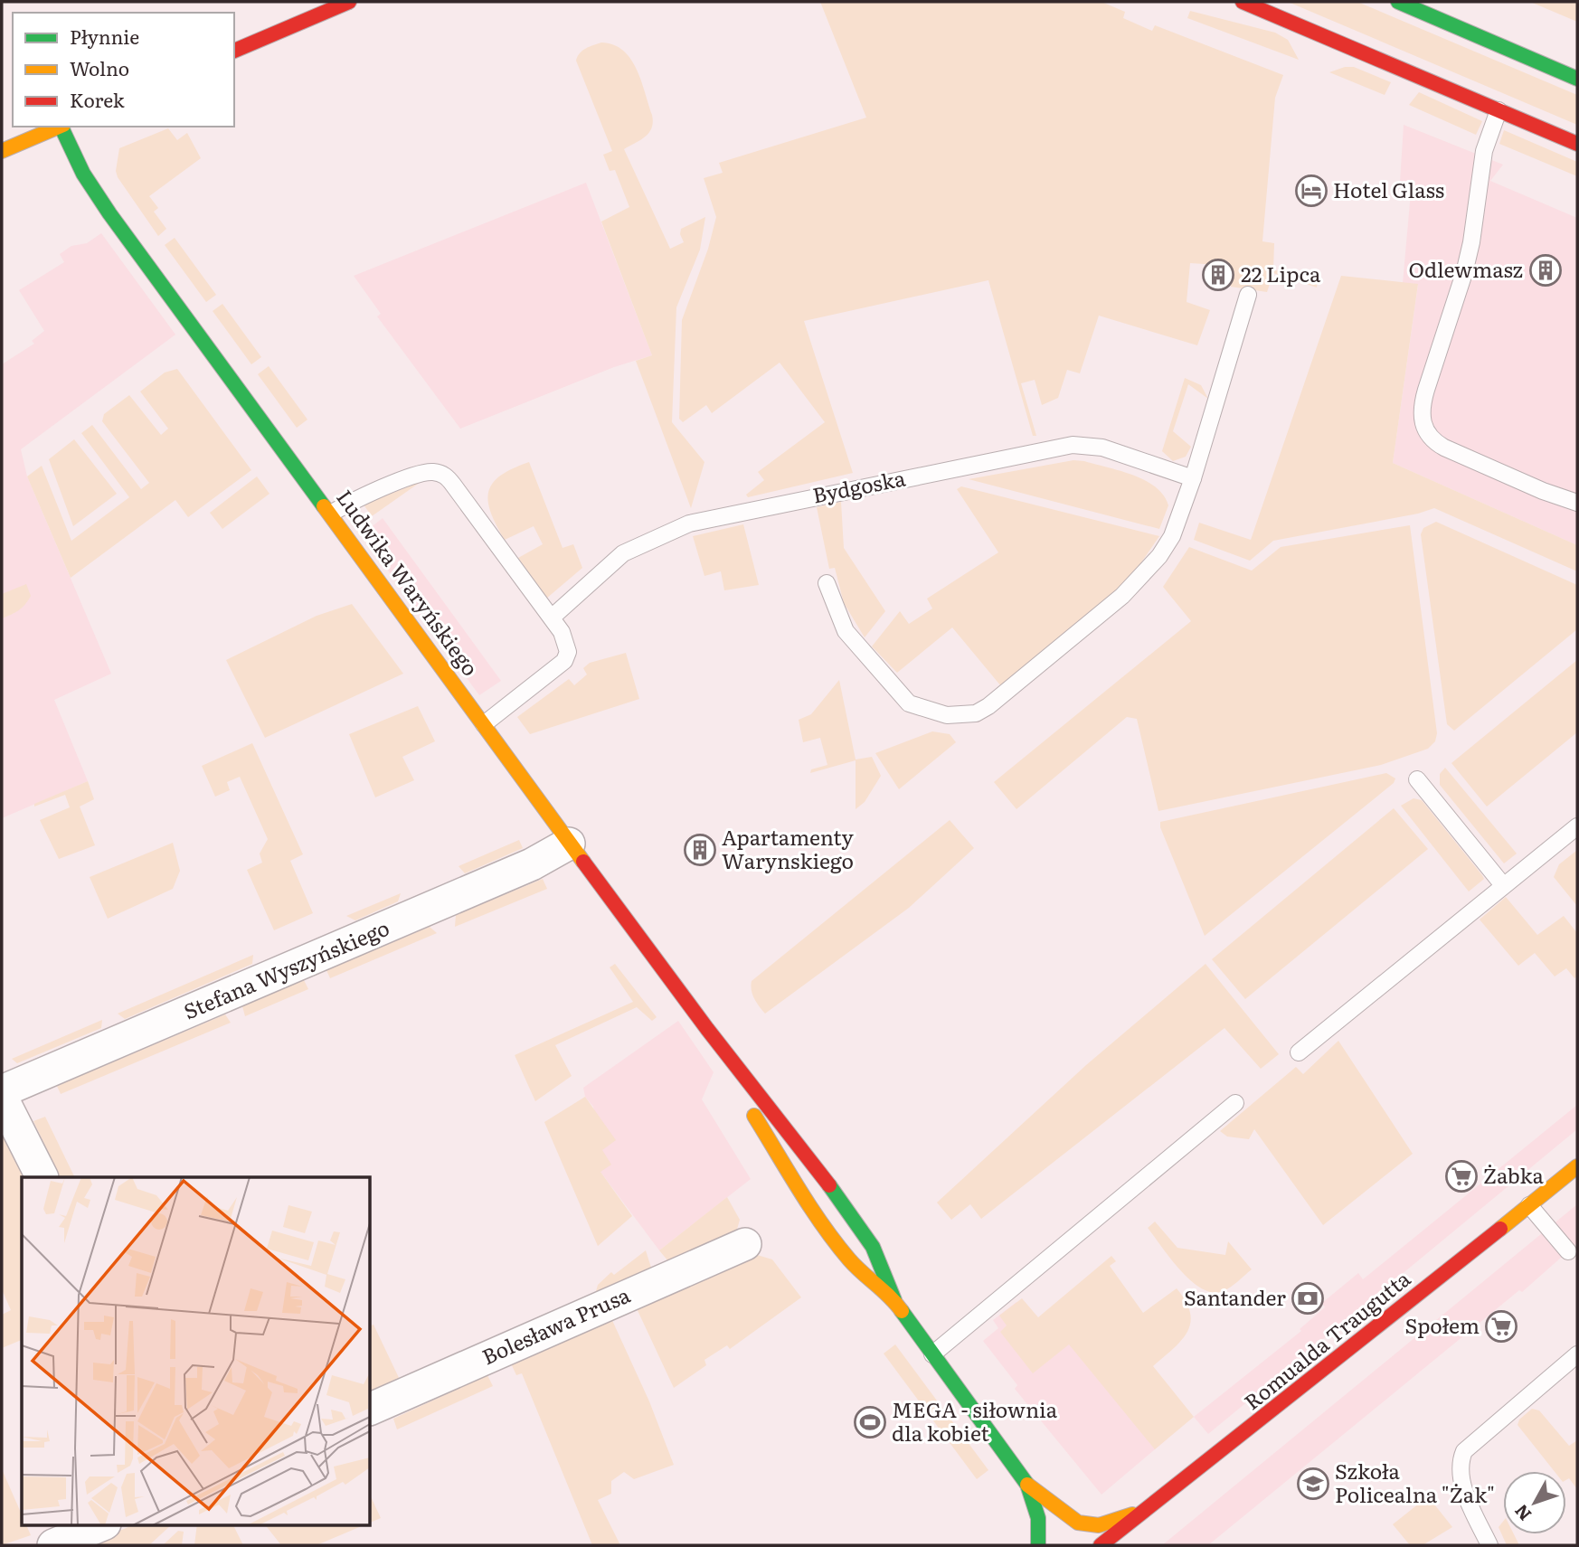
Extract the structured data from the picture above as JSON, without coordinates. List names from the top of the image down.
{
  "streets": {
    "street": [
      "Ludwika Waryńskiego",
      "Stefana Wyszyńskiego",
      "Bolesława Prusa",
      "Romualda Traugutta"
    ],
    "lane": ["Bydgoska"]
  },
  "crossings": [
    ["Ludwika Waryńskiego", "Stefana Wyszyńskiego"]
  ],
  "places": {
    "hotel": ["Hotel Glass"],
    "building": ["Odlewmasz", "22 Lipca", "Apartamenty Warynskiego"],
    "supermarket": ["Żabka", "Społem"],
    "bank": ["Santander"],
    "sports": ["MEGA - siłownia dla kobiet"],
    "school or university": ["Szkoła Policealna \"Żak\""]
  },
  "legend": ["Płynnie", "Wolno", "Korek"],
  "north": "bottom left"
}
